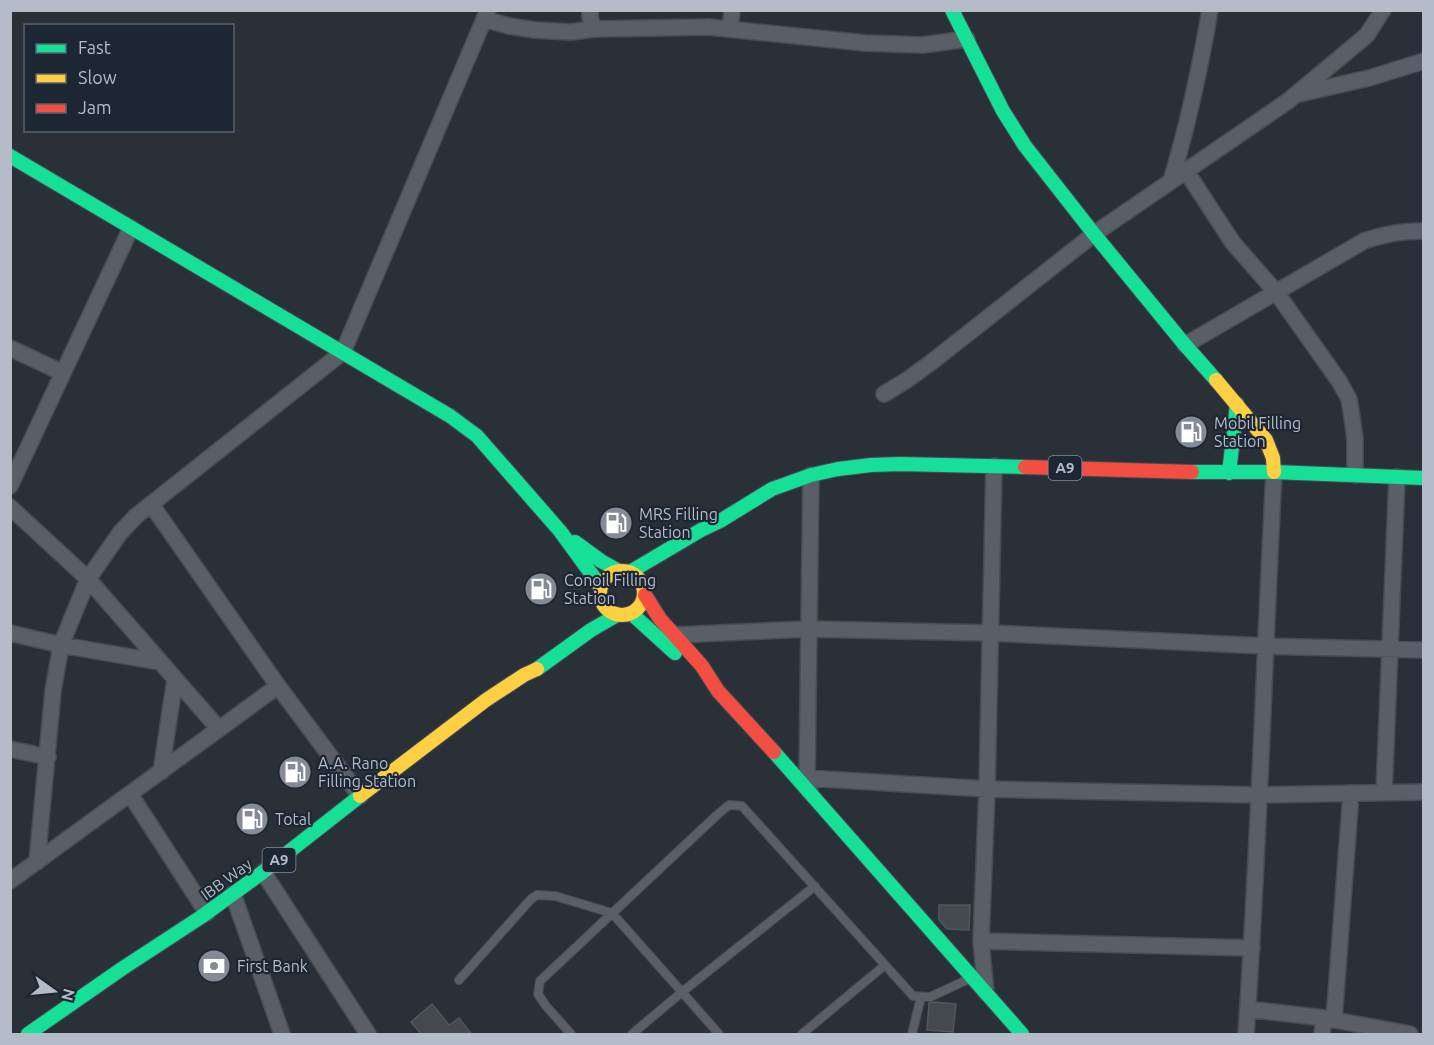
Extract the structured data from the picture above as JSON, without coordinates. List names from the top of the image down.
{
  "streets": {
    "main road": ["A9", "IBB Way"]
  },
  "crossings": [
    ["A9", "IBB Way"]
  ],
  "places": {
    "fuel station": [
      "Mobil Filling Station",
      "MRS Filling Station",
      "Conoil Filling Station",
      "A.A. Rano Filling Station",
      "Total"
    ],
    "bank": ["First Bank"]
  },
  "legend": ["Fast", "Slow", "Jam"],
  "north": "right"
}
